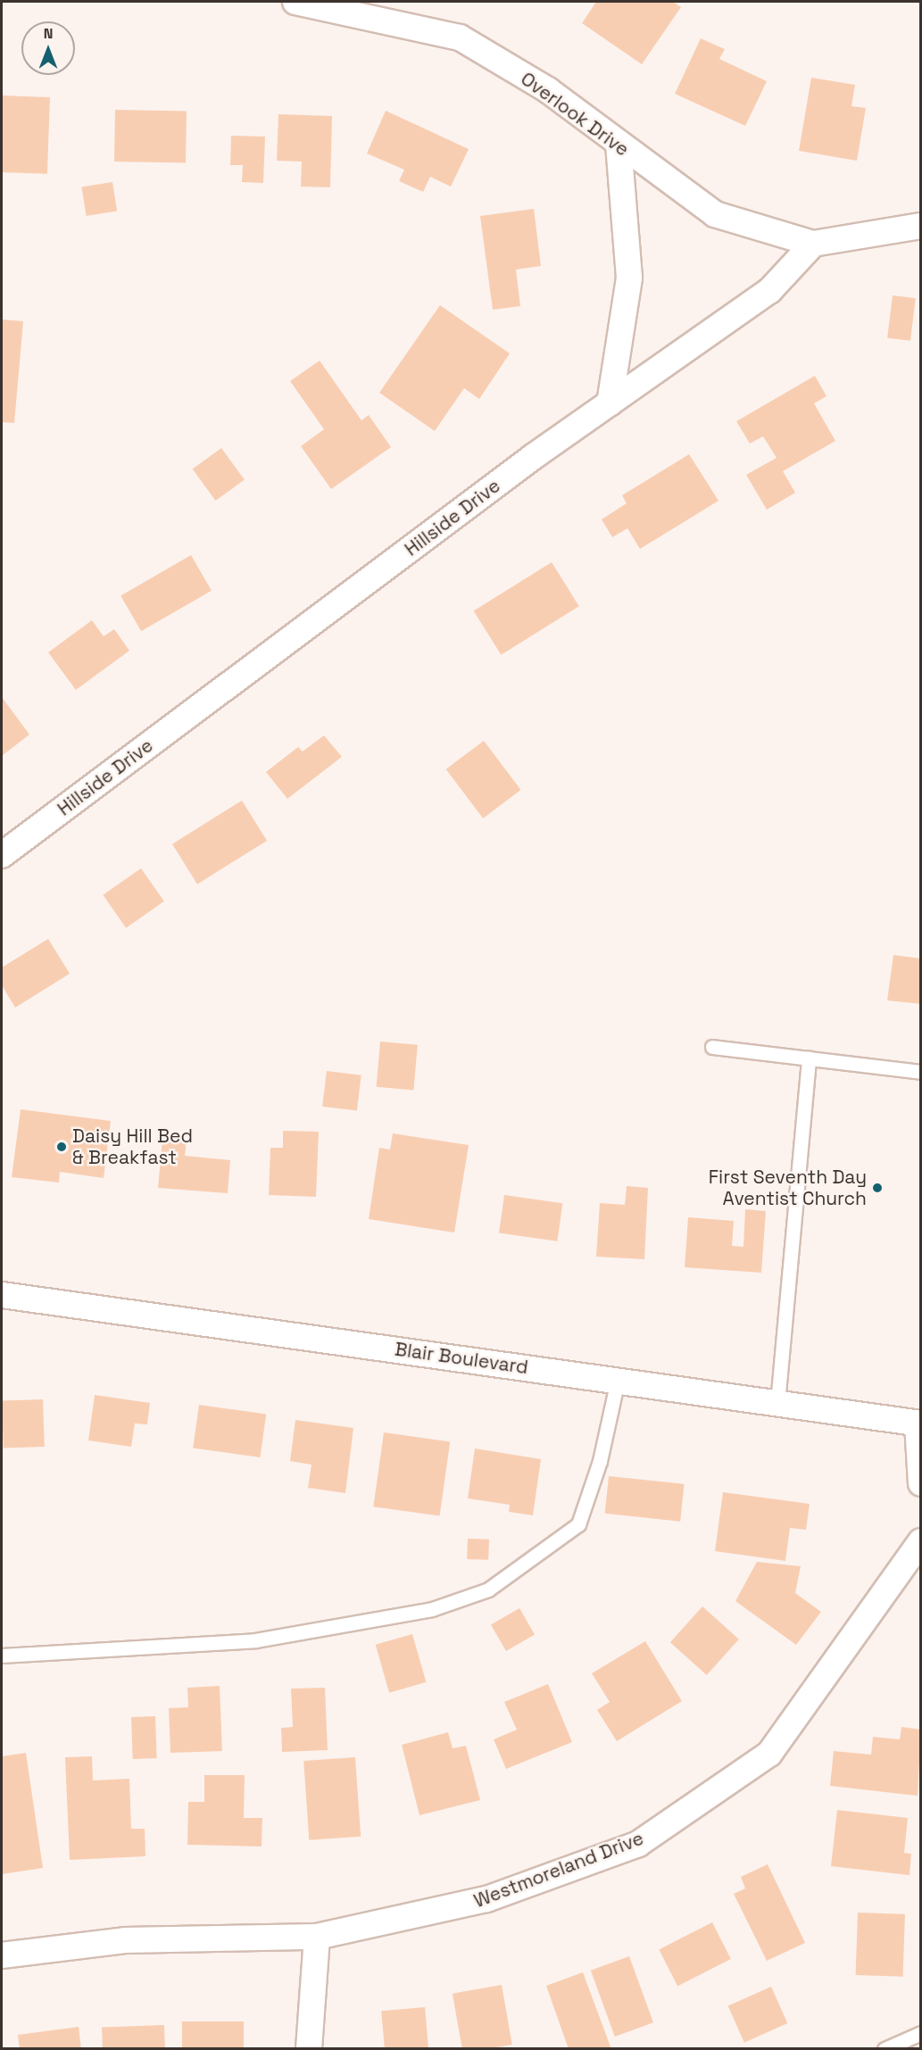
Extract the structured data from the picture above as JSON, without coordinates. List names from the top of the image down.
{
  "streets": {
    "street": [
      "Overlook Drive",
      "Hillside Drive",
      "Blair Boulevard",
      "Westmoreland Drive"
    ]
  },
  "crossings": [
    ["Overlook Drive", "Hillside Drive"]
  ],
  "places": ["Daisy Hill Bed & Breakfast", "First Seventh Day Aventist Church"],
  "north": "top"
}
